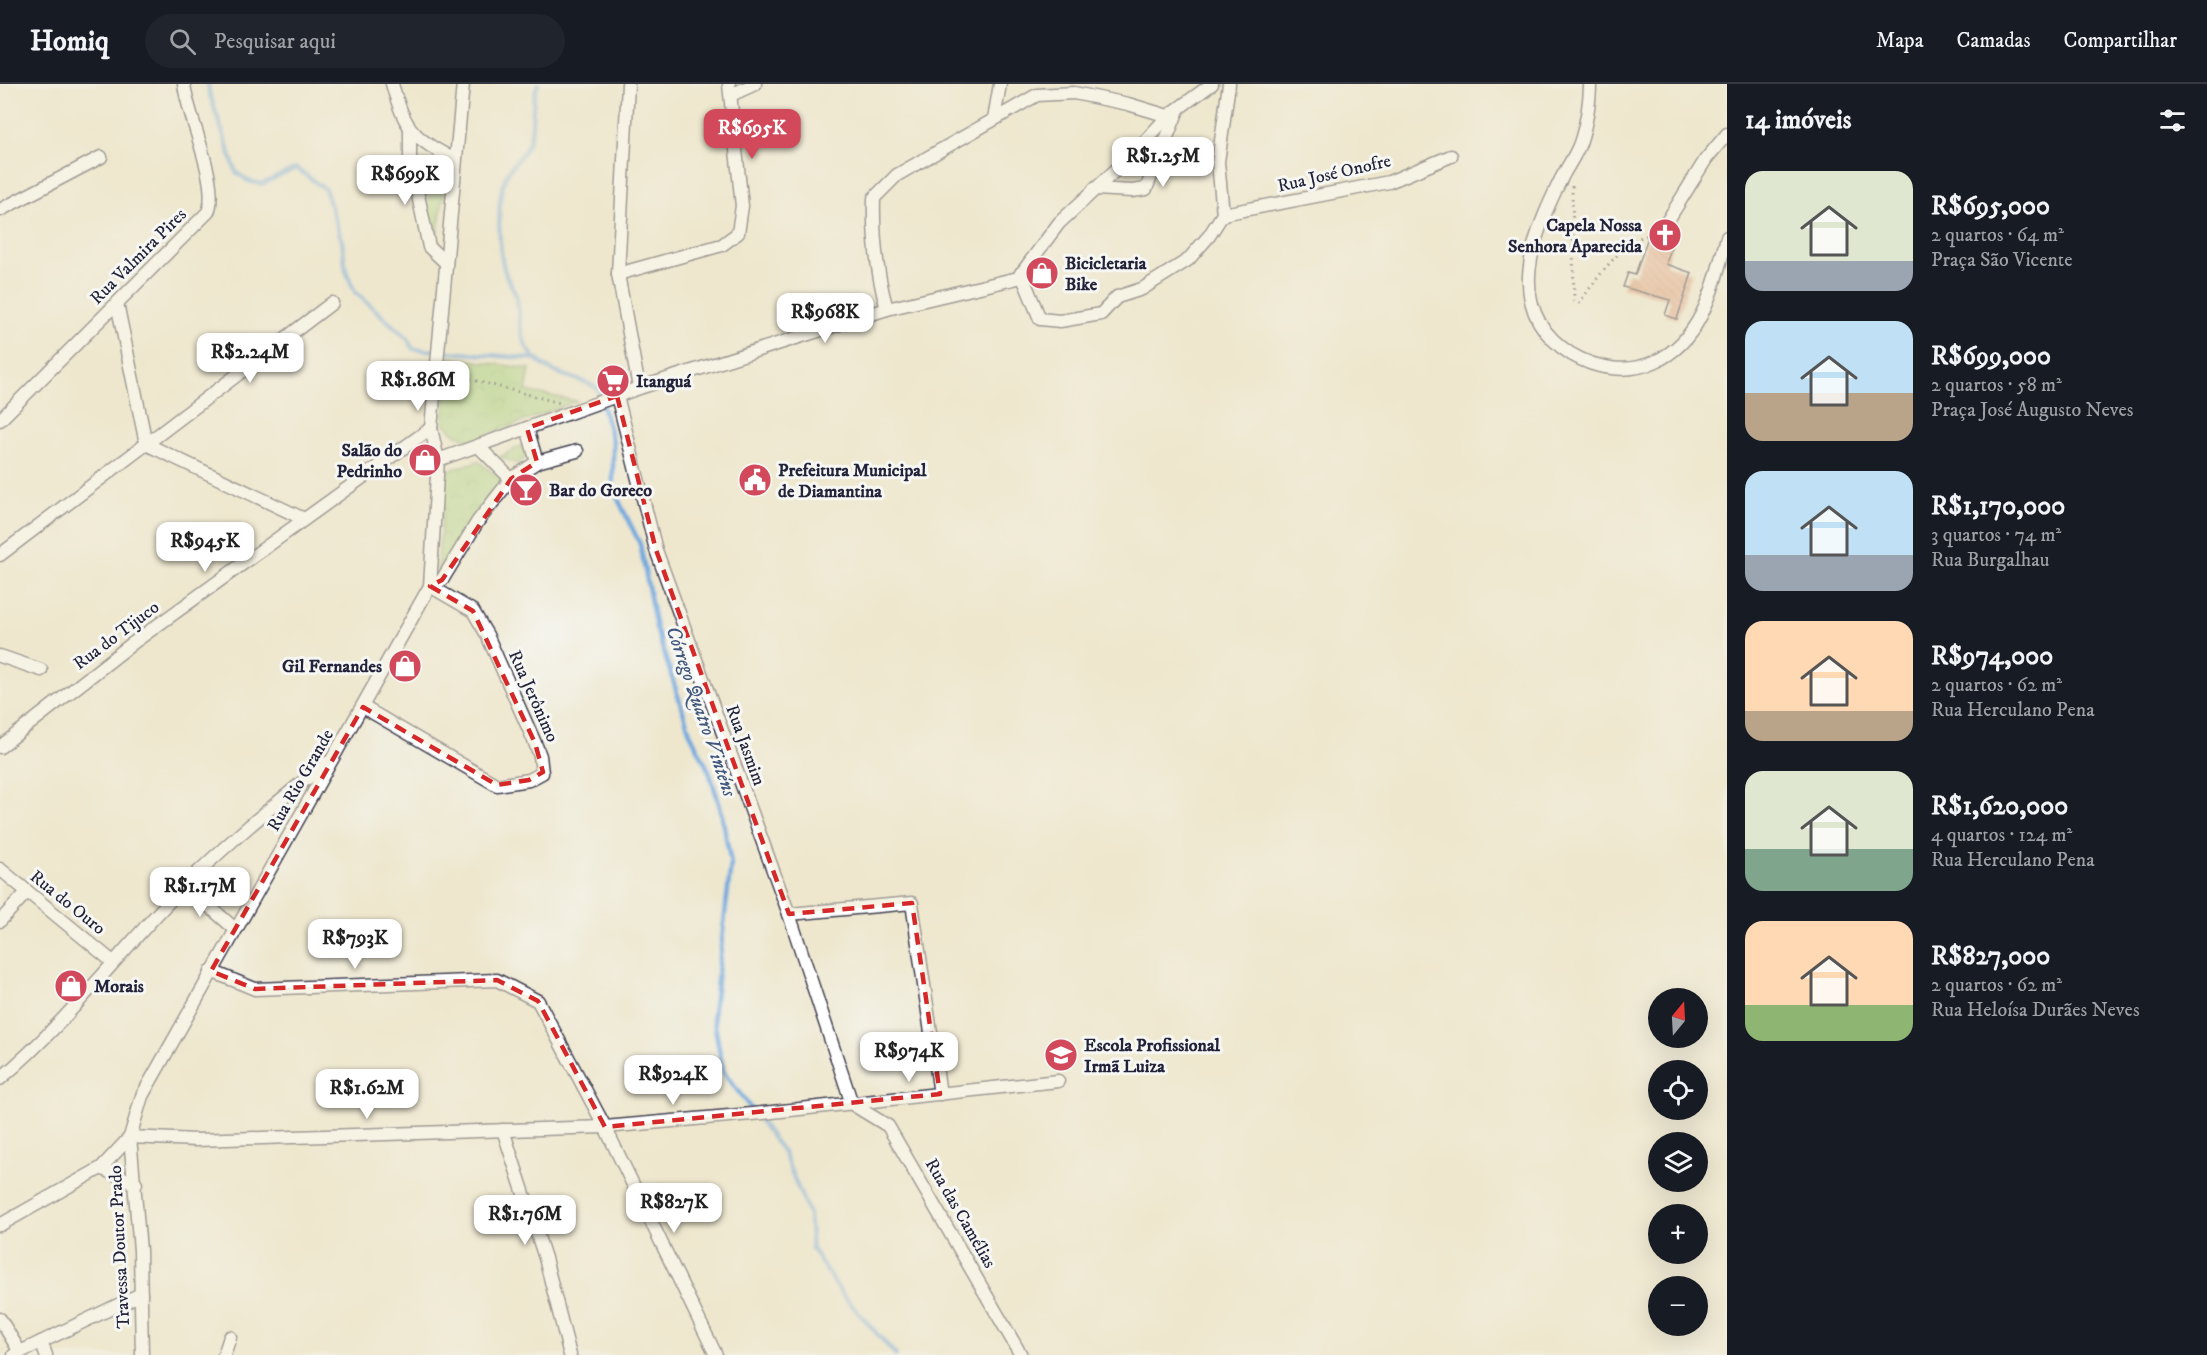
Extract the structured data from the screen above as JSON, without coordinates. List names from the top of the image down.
{
  "streets": {
    "street": [
      "Rua José Onofre",
      "Rua Valmira Pires",
      "Rua do Tijuco",
      "Rua Jerônimo",
      "Rua Jasmim",
      "Rua Rio Grande",
      "Rua do Ouro",
      "Rua das Camélias",
      "Travessa Doutor Prado"
    ]
  },
  "crossings": [
    ["Rua do Tijuco", "Rua Rio Grande"],
    ["Rua Jerônimo", "Rua Rio Grande"],
    ["Rua Jasmim", "Rua das Camélias"],
    ["Rua Rio Grande", "Travessa Doutor Prado"]
  ],
  "water": ["Córrego Quatro Vinténs"],
  "places": {
    "church": ["Capela Nossa Senhora Aparecida"],
    "shop": [
      "Bicicletaria Bike",
      "Salão do Pedrinho",
      "Gil Fernandes",
      "Morais"
    ],
    "supermarket": ["Itanguá"],
    "public building": ["Prefeitura Municipal de Diamantina"],
    "bar": ["Bar do Goreco"],
    "school or university": ["Escola Profissional Irmã Luiza"]
  },
  "north": "top",
  "page": {
    "header": "Homiq",
    "search": "Pesquisar aqui",
    "nav": ["Mapa", "Camadas", "Compartilhar"],
    "heading": "14 imóveis",
    "price": [
      "R$695K",
      "R$1.25M",
      "R$699K",
      "R$968K",
      "R$2.24M",
      "R$1.86M",
      "R$945K",
      "R$1.17M",
      "R$793K",
      "R$974K",
      "R$924K",
      "R$1.62M",
      "R$827K",
      "R$1.76M"
    ],
    "list": [
      {
        "name": "R$695,000",
        "note": "2 quartos · 64 m² · Praça São Vicente"
      },
      {
        "name": "R$699,000",
        "note": "2 quartos · 58 m² · Praça José Augusto Neves"
      },
      {
        "name": "R$1,170,000",
        "note": "3 quartos · 74 m² · Rua Burgalhau"
      },
      {
        "name": "R$974,000",
        "note": "2 quartos · 62 m² · Rua Herculano Pena"
      },
      {
        "name": "R$1,620,000",
        "note": "4 quartos · 124 m² · Rua Herculano Pena"
      },
      {
        "name": "R$827,000",
        "note": "2 quartos · 62 m² · Rua Heloísa Durães Neves"
      }
    ],
    "map_buttons": ["+", "−"]
  }
}
